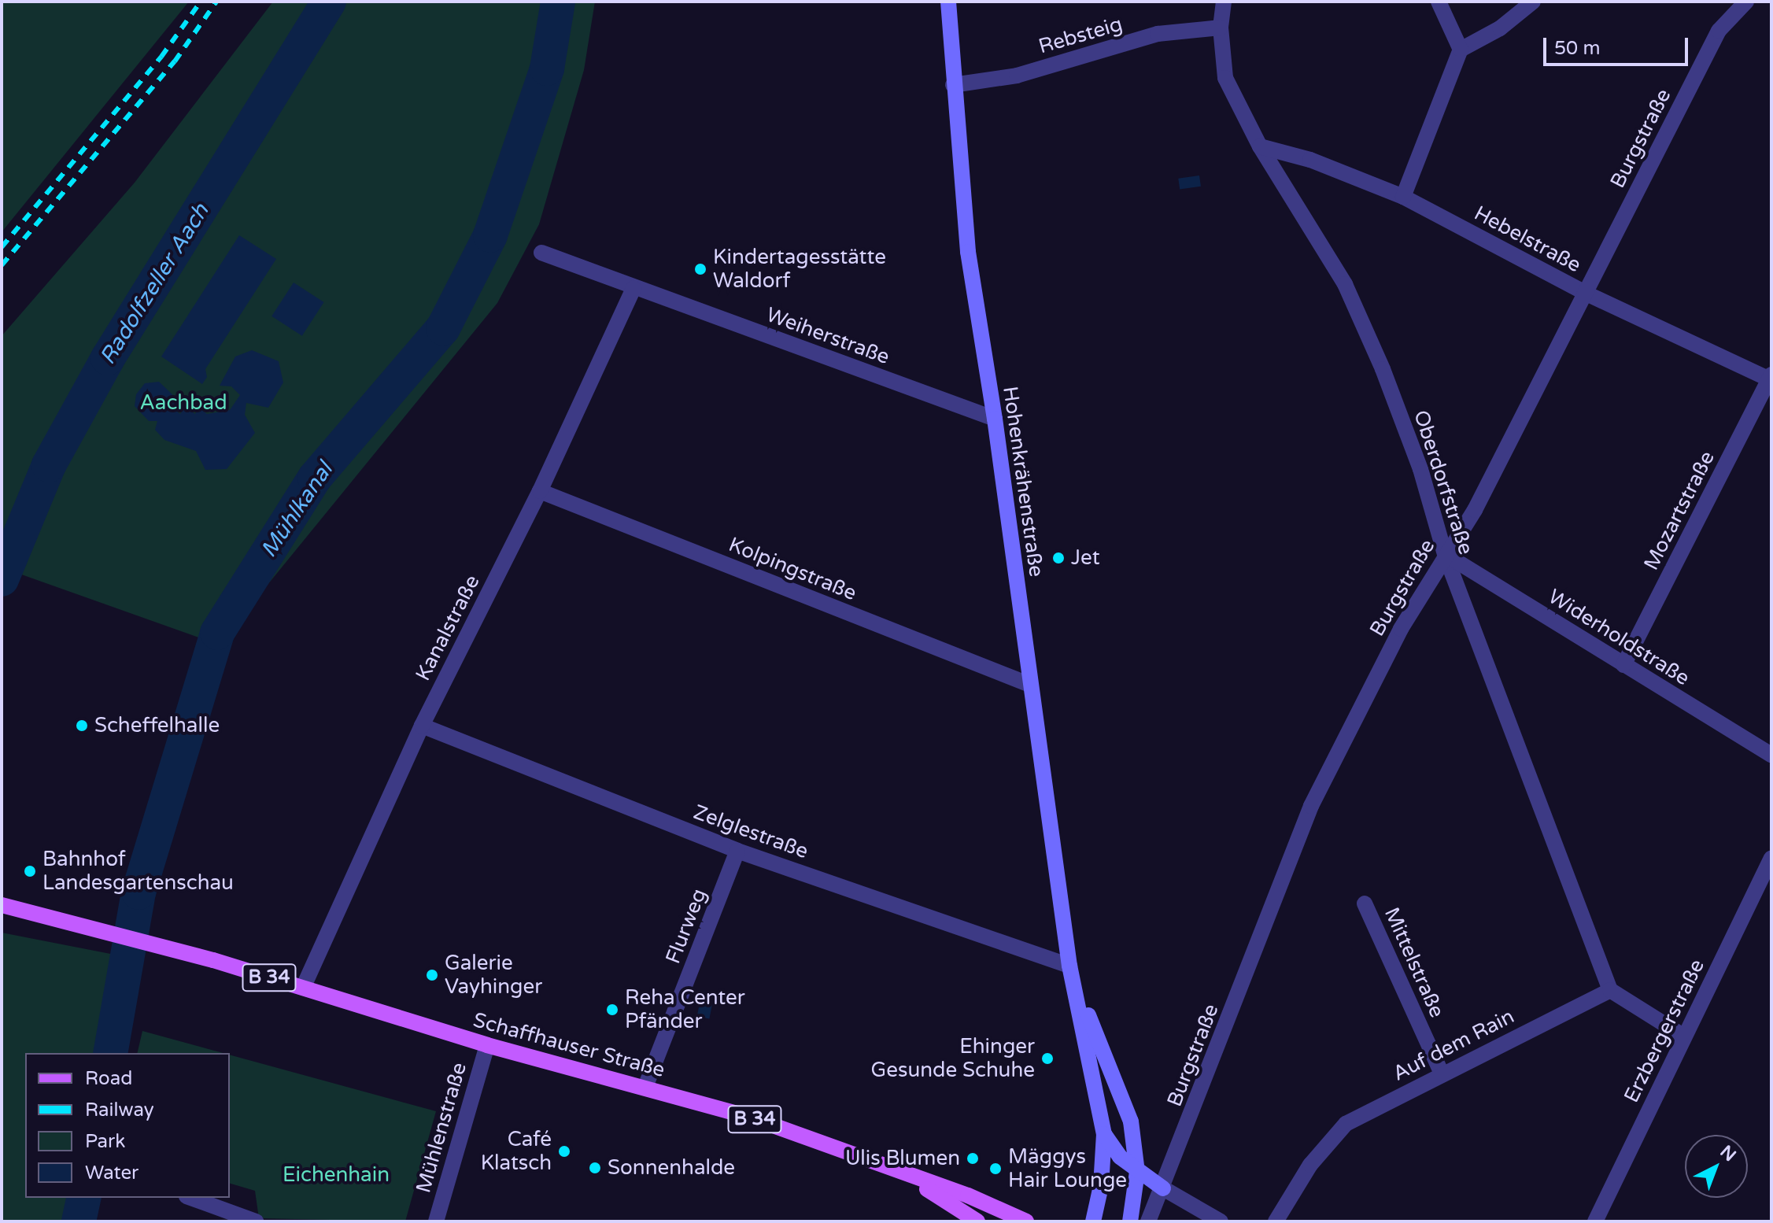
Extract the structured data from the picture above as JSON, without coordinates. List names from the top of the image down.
{
  "streets": {
    "main road": ["Hohenkrähenstraße", "B 34", "Schaffhauser Straße"],
    "street": [
      "Rebsteig",
      "Burgstraße",
      "Hebelstraße",
      "Weiherstraße",
      "Oberdorfstraße",
      "Mozartstraße",
      "Kolpingstraße",
      "Kanalstraße",
      "Widerholdstraße",
      "Zelglestraße",
      "Flurweg",
      "Mittelstraße",
      "Erzbergerstraße",
      "Auf dem Rain",
      "Mühlenstraße"
    ]
  },
  "crossings": [
    ["Rebsteig", "Hohenkrähenstraße"],
    ["Rebsteig", "Oberdorfstraße"],
    ["Burgstraße", "Hebelstraße"],
    ["Burgstraße", "Oberdorfstraße"],
    ["Burgstraße", "Widerholdstraße"],
    ["Hebelstraße", "Oberdorfstraße"],
    ["Hebelstraße", "Mozartstraße"],
    ["Weiherstraße", "Hohenkrähenstraße"],
    ["Weiherstraße", "Kanalstraße"],
    ["Hohenkrähenstraße", "Kolpingstraße"],
    ["Hohenkrähenstraße", "Zelglestraße"],
    ["Oberdorfstraße", "Widerholdstraße"],
    ["Oberdorfstraße", "Auf dem Rain"],
    ["Mozartstraße", "Widerholdstraße"],
    ["Kolpingstraße", "Kanalstraße"],
    ["Kanalstraße", "Zelglestraße"],
    ["Kanalstraße", "Schaffhauser Straße"],
    ["Zelglestraße", "Flurweg"],
    ["Flurweg", "Schaffhauser Straße"],
    ["Mittelstraße", "Auf dem Rain"],
    ["Schaffhauser Straße", "Mühlenstraße"]
  ],
  "water": ["Radolfzeller Aach", "Mühlkanal"],
  "parks": ["Aachbad", "Eichenhain"],
  "places": [
    "Kindertagesstätte Waldorf",
    "Jet",
    "Scheffelhalle",
    "Bahnhof Landesgartenschau",
    "Galerie Vayhinger",
    "Reha Center Pfänder",
    "Ehinger Gesunde Schuhe",
    "Café Klatsch",
    "Ulis Blumen",
    "Sonnenhalde",
    "Mäggys Hair Lounge"
  ],
  "legend": [
    "Road",
    "Railway",
    "Park",
    "Water"
  ],
  "scale_bar": "50 m",
  "north": "top right"
}
